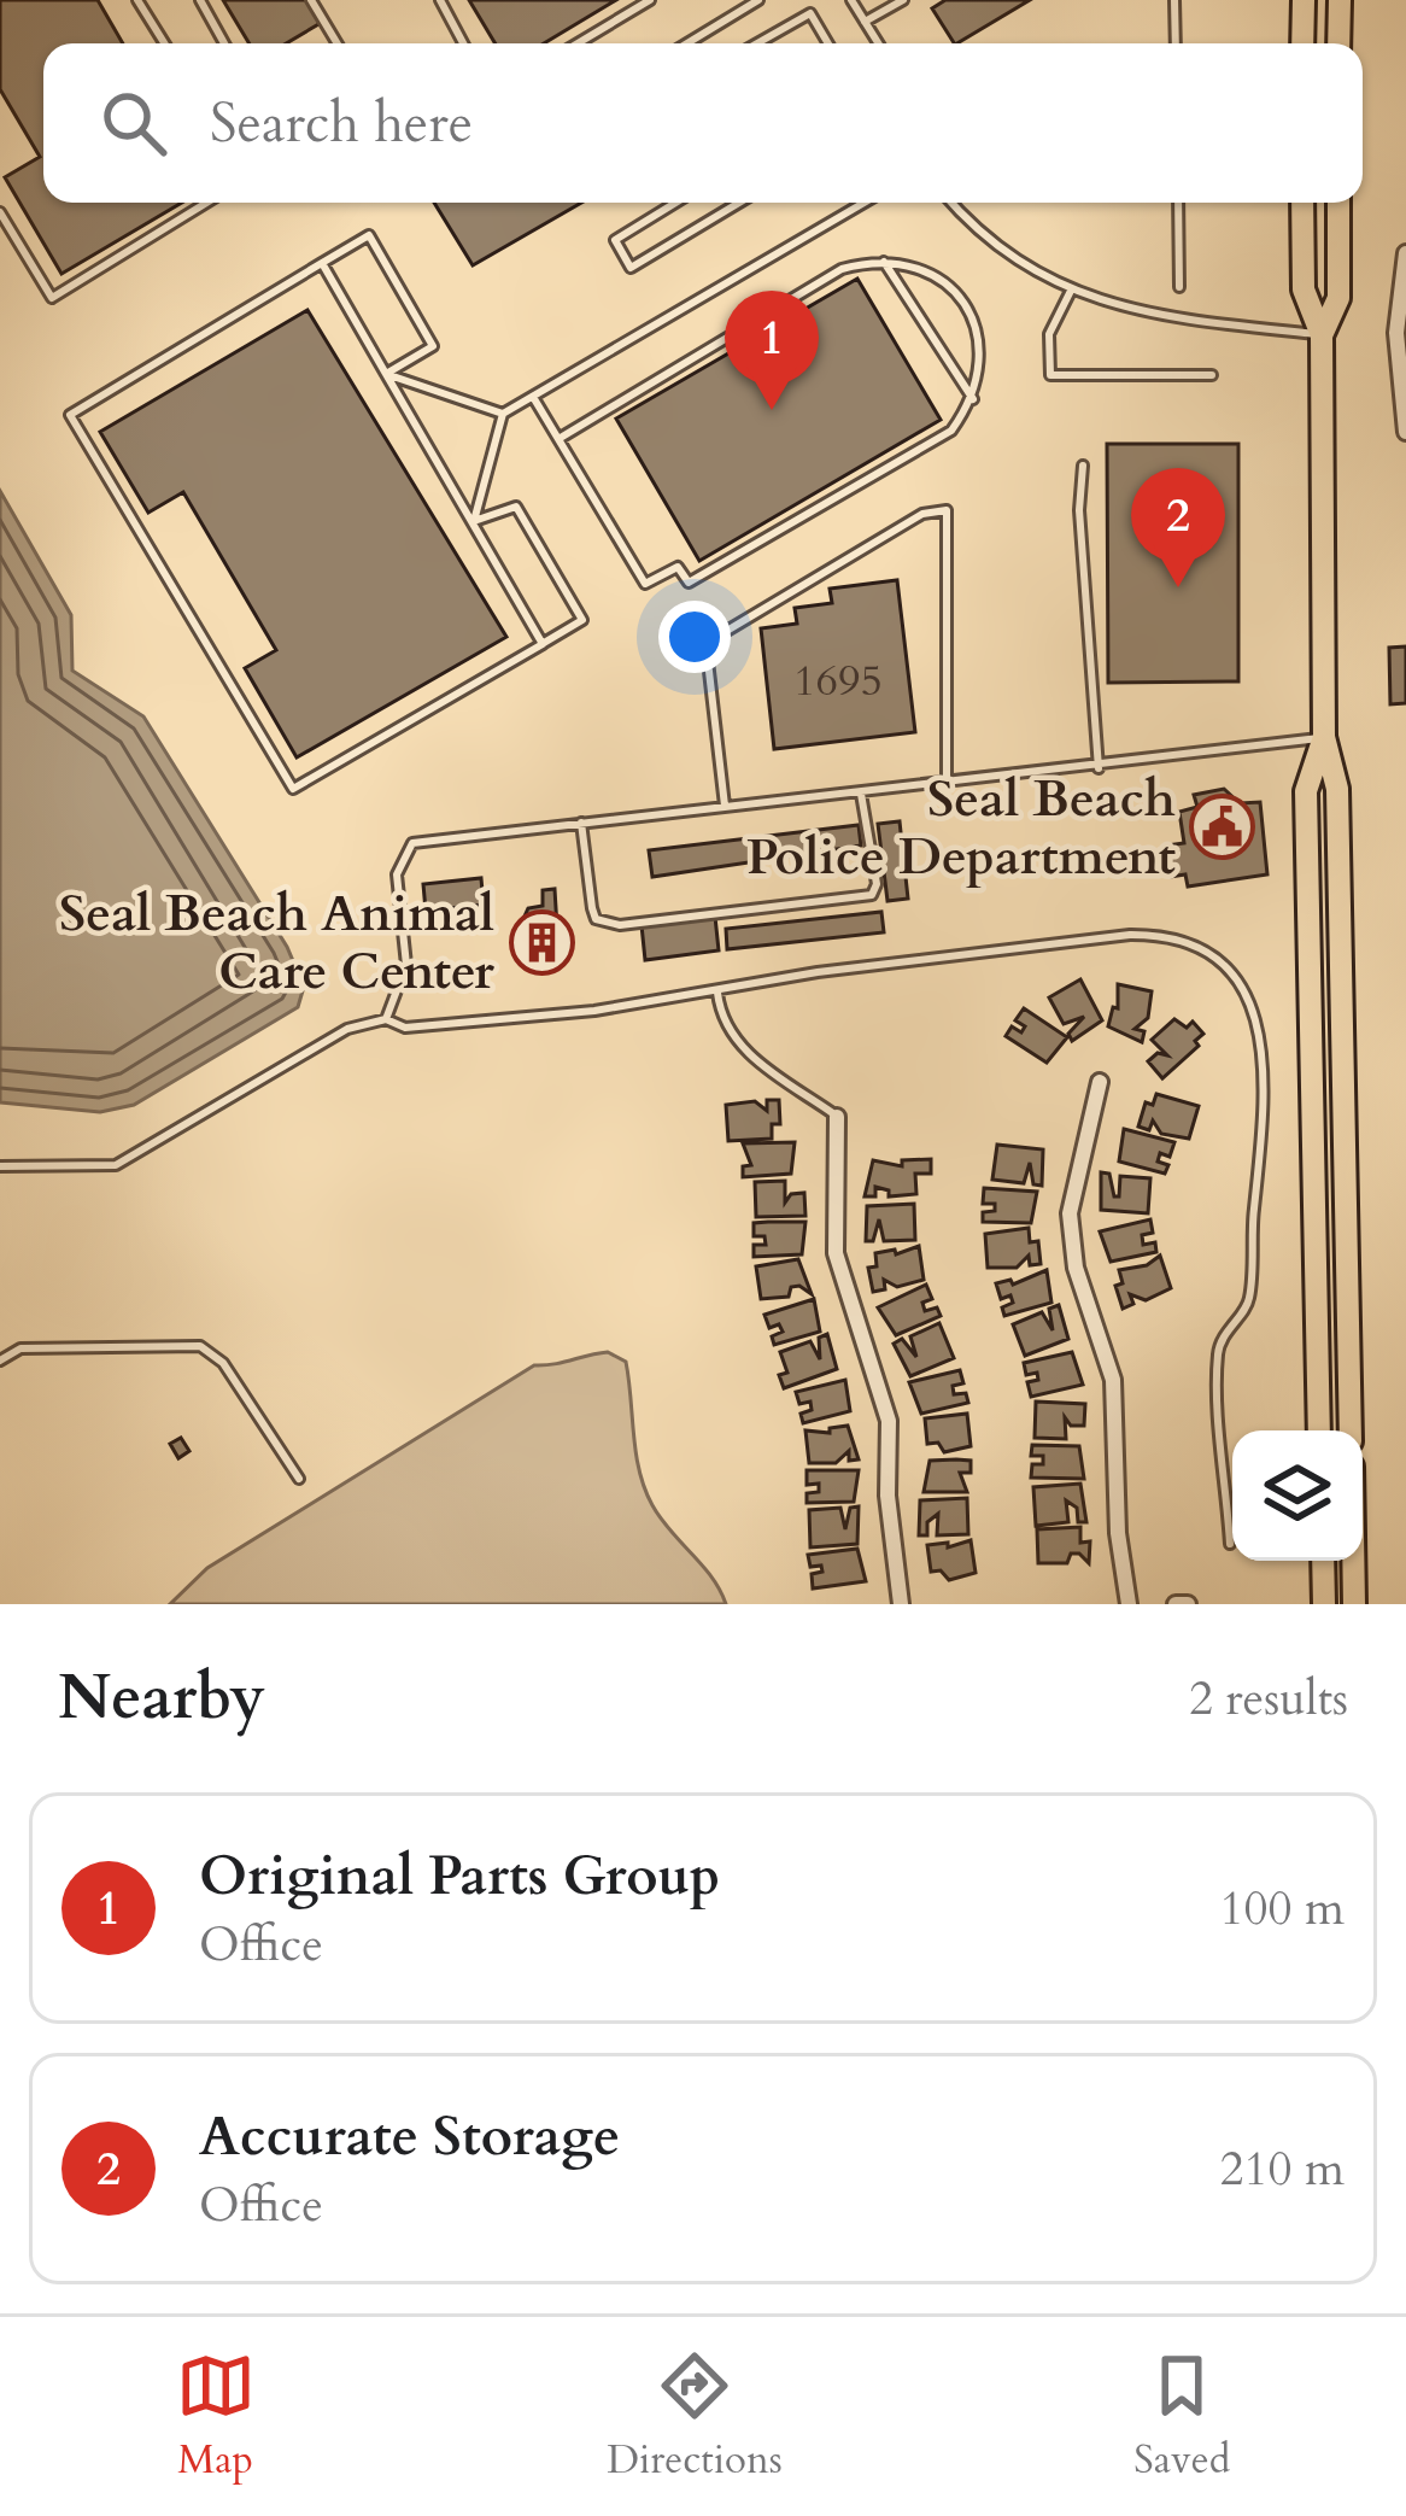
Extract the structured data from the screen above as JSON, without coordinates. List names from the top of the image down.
{
  "places": {
    "public building": ["Seal Beach Police Department"],
    "building": ["Seal Beach Animal Care Center"]
  },
  "house_numbers": ["1695"],
  "page": {
    "search": "Search here",
    "pins": ["1", "2"],
    "heading": ["Nearby", "2 results"],
    "list": [
      {
        "mark": "1",
        "name": "Original Parts Group",
        "note": "Office",
        "value": "100 m"
      },
      {
        "mark": "2",
        "name": "Accurate Storage",
        "note": "Office",
        "value": "210 m"
      }
    ],
    "nav": ["Map", "Directions", "Saved"]
  }
}
